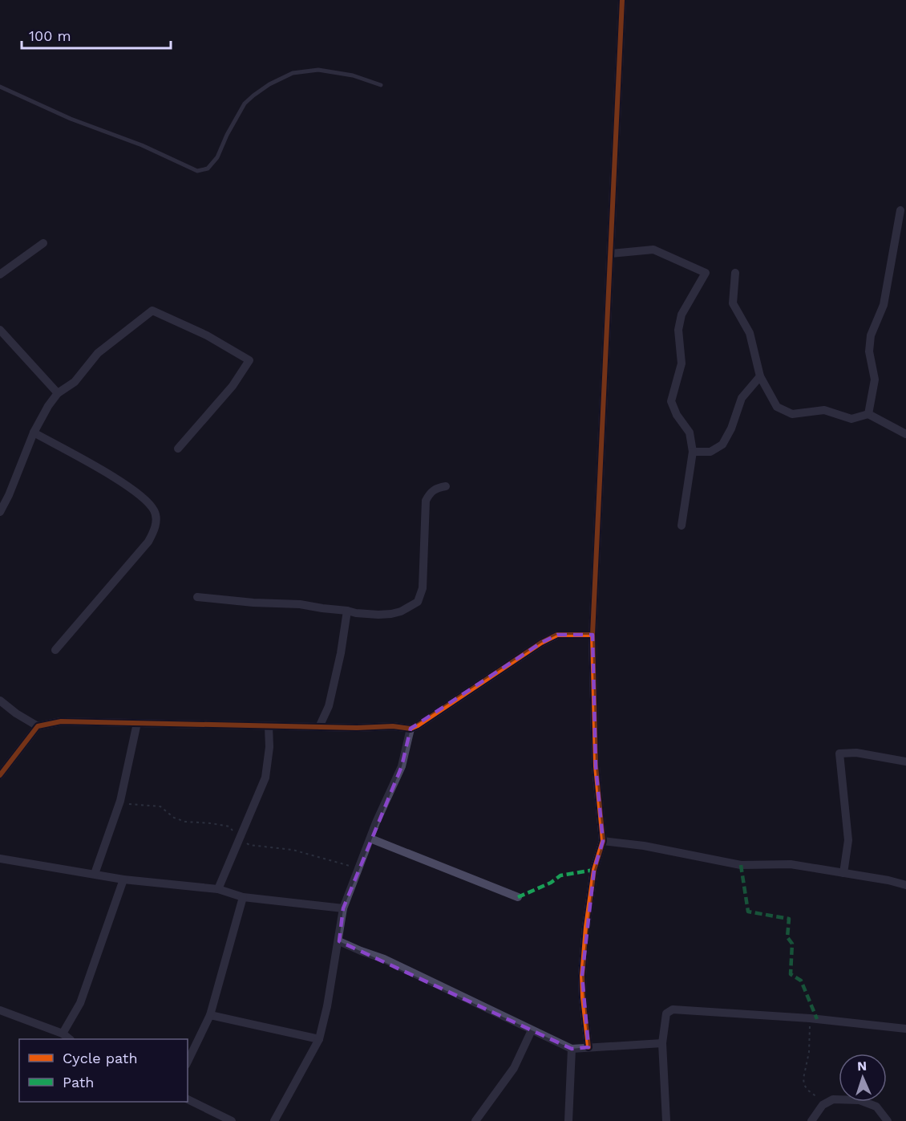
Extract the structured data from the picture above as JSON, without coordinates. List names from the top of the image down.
{
  "legend": ["Cycle path", "Path"],
  "scale_bar": "100 m",
  "north": "top"
}
